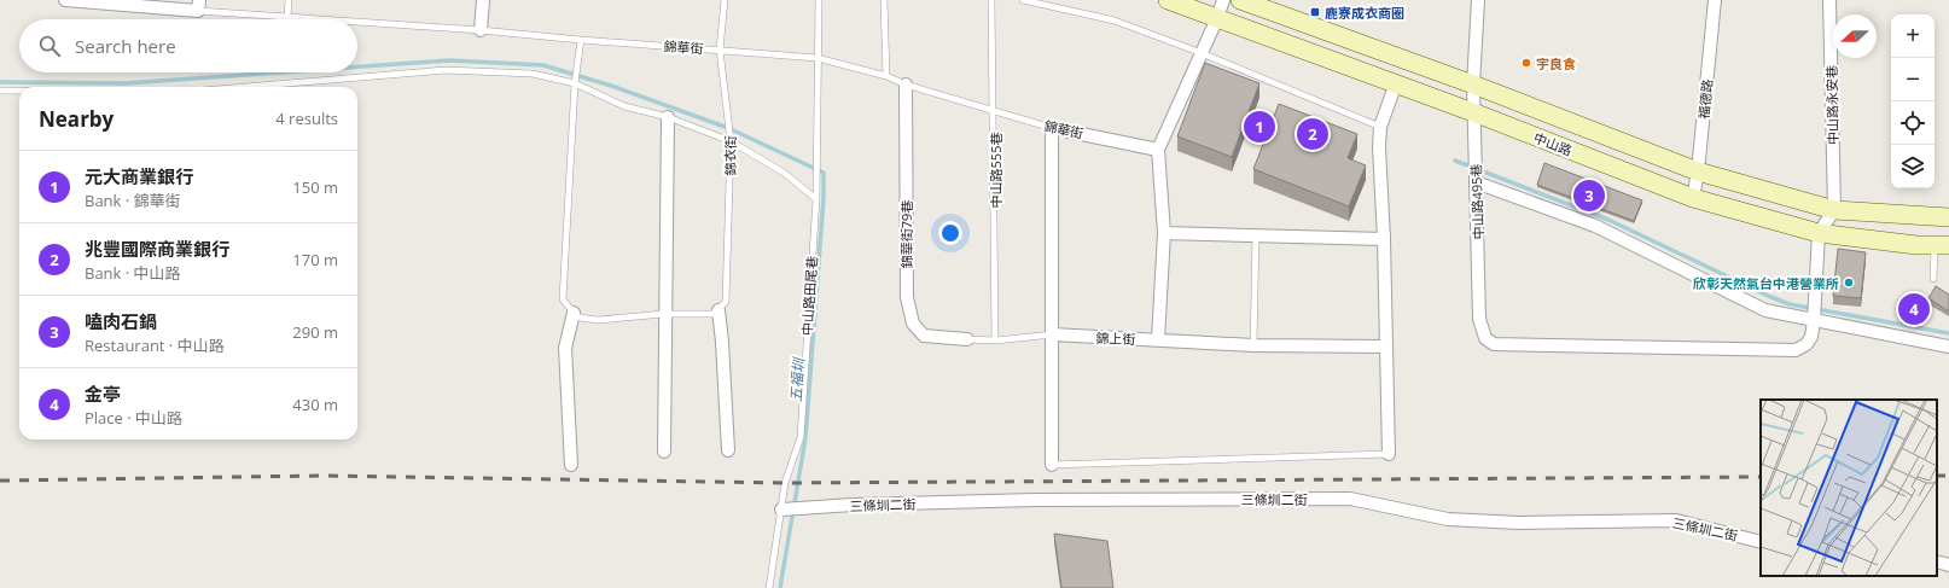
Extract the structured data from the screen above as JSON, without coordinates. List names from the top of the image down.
{
  "streets": {
    "street": [
      "錦華街",
      "福德路",
      "中山路永安巷",
      "中山路",
      "錦衣街",
      "中山路495巷",
      "錦華街79巷",
      "錦上街",
      "三條圳二街"
    ],
    "lane": ["中山路555巷", "中山路田尾巷"]
  },
  "crossings": [
    ["錦華街", "錦衣街"],
    ["錦華街", "中山路555巷"],
    ["錦華街", "錦華街79巷"],
    ["錦華街", "中山路田尾巷"],
    ["福德路", "中山路"],
    ["中山路永安巷", "中山路"],
    ["中山路", "中山路495巷"],
    ["中山路田尾巷", "三條圳二街"]
  ],
  "water": ["五福圳"],
  "places": {
    "transit": ["鹿寮成衣商圈"],
    "other": ["宇良食", "欣彰天然氣台中港營業所"]
  },
  "north": "left",
  "page": {
    "map_buttons": ["+", "−"],
    "search": "Search here",
    "heading": ["Nearby", "4 results"],
    "pins": [
      "1",
      "2",
      "3",
      "4"
    ],
    "list": [
      {
        "mark": "1",
        "name": "元大商業銀行",
        "note": "Bank · 錦華街",
        "value": "150 m"
      },
      {
        "mark": "2",
        "name": "兆豐國際商業銀行",
        "note": "Bank · 中山路",
        "value": "170 m"
      },
      {
        "mark": "3",
        "name": "嗑肉石鍋",
        "note": "Restaurant · 中山路",
        "value": "290 m"
      },
      {
        "mark": "4",
        "name": "金亭",
        "note": "Place · 中山路",
        "value": "430 m"
      }
    ]
  }
}
